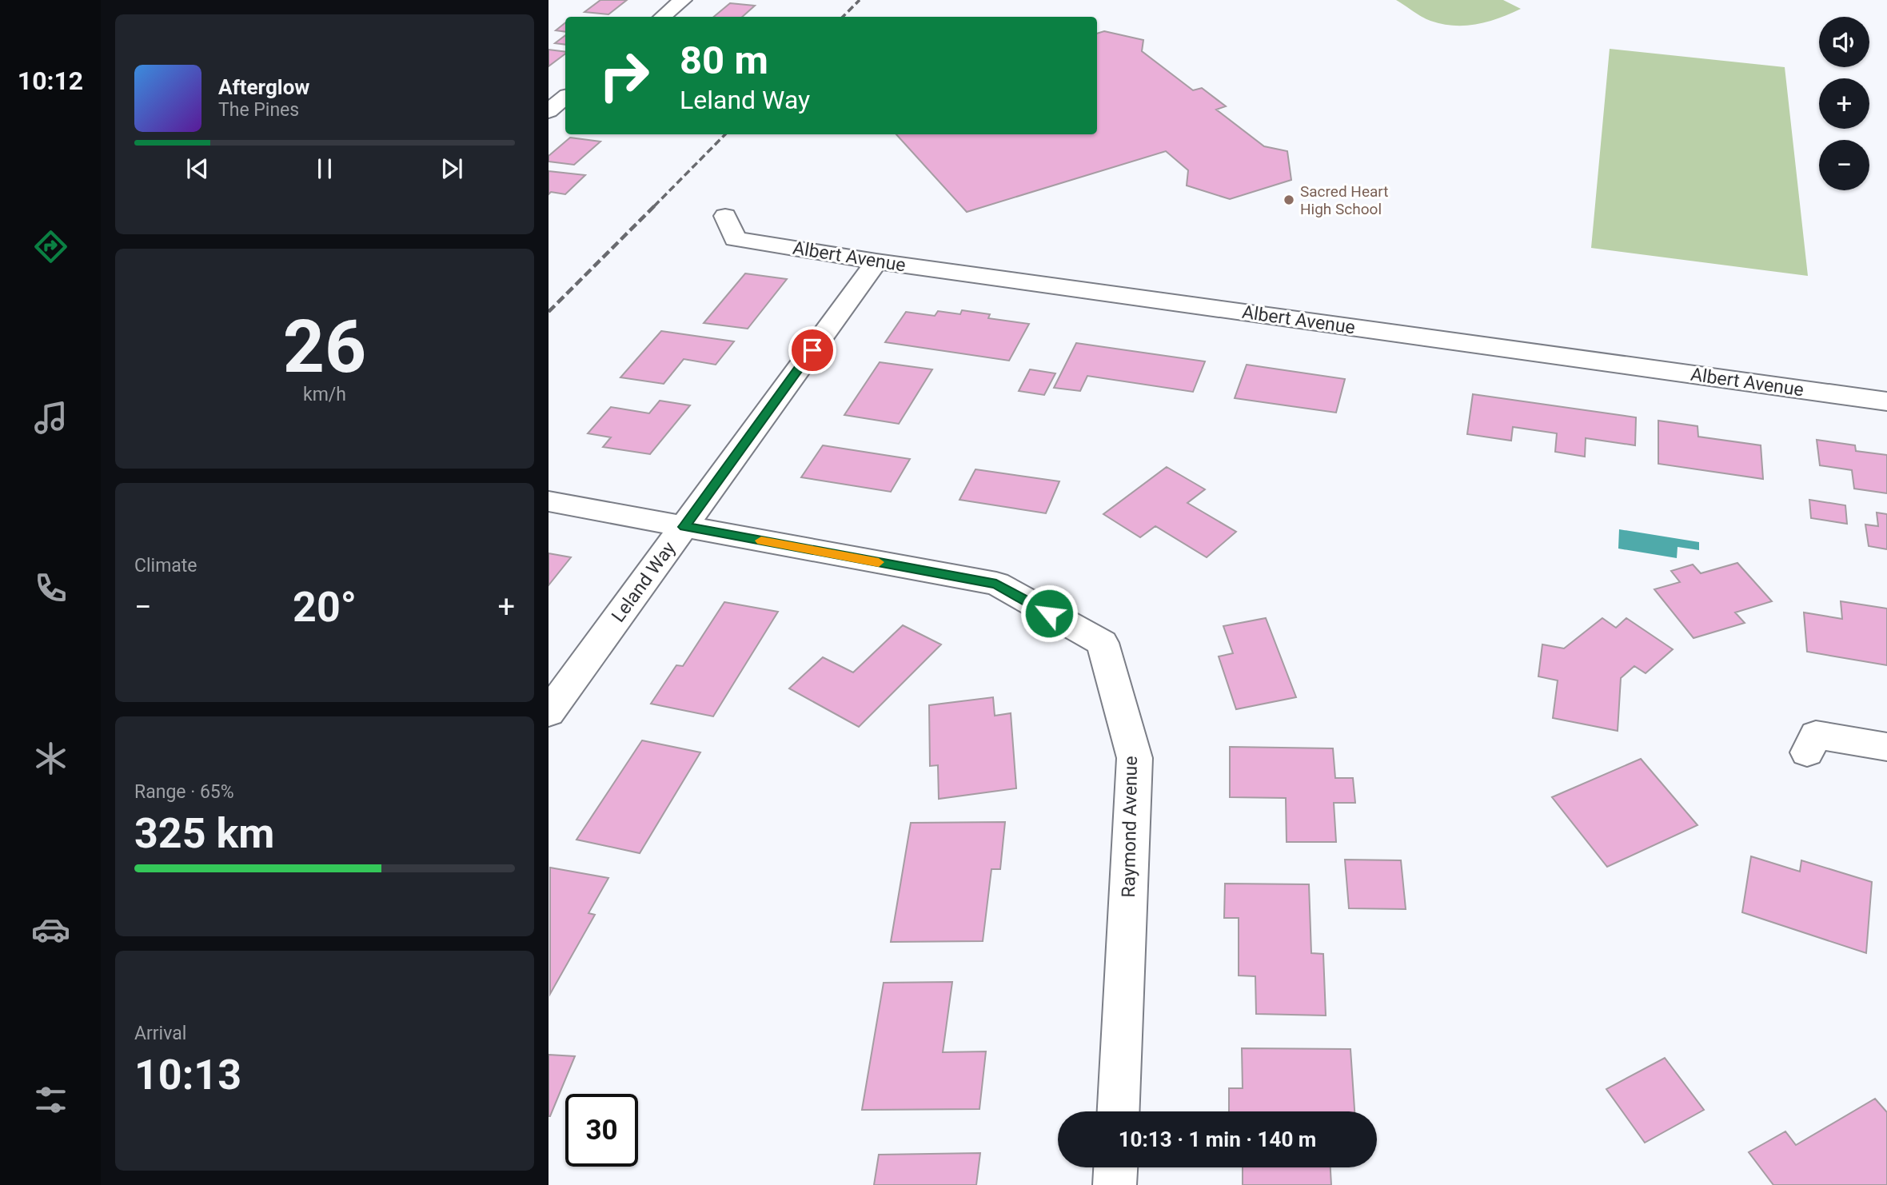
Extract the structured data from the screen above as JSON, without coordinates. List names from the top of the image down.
{
  "streets": {
    "street": ["Albert Avenue", "Leland Way", "Raymond Avenue"]
  },
  "crossings": [
    ["Albert Avenue", "Leland Way"],
    ["Leland Way", "Raymond Avenue"]
  ],
  "places": ["Sacred Heart High School"],
  "page": {
    "tabs": "10:12",
    "map_buttons": ["+", "−"],
    "turn": ["80 m", "Leland Way"],
    "song": ["Afterglow", "The Pines"],
    "tile": [
      ["26", "km/h"],
      "Climate",
      ["Range · 65%", "325 km"],
      ["Arrival", "10:13"]
    ],
    "heat": ["−", "20°", "+"],
    "limit": "30",
    "trip": "10:13 · 1 min · 140 m"
  }
}
